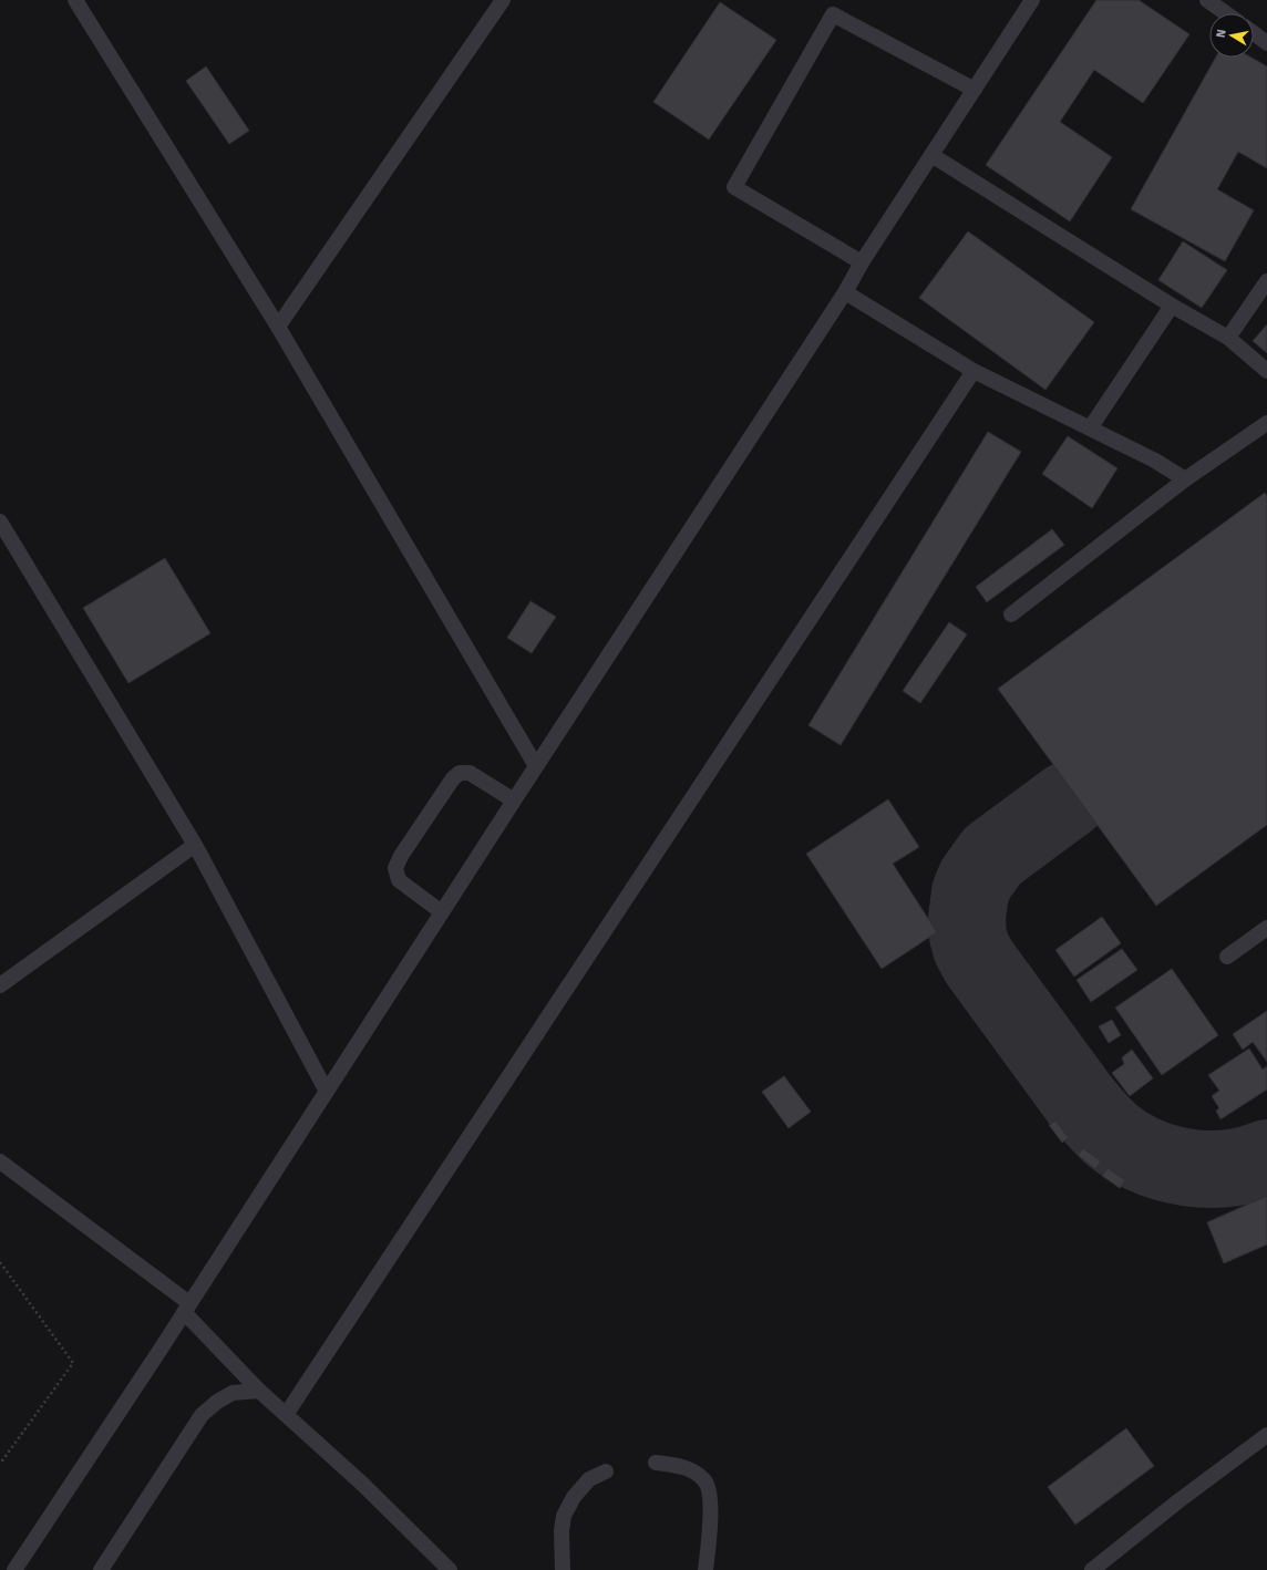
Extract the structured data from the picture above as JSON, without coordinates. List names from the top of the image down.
{
  "north": "left"
}
